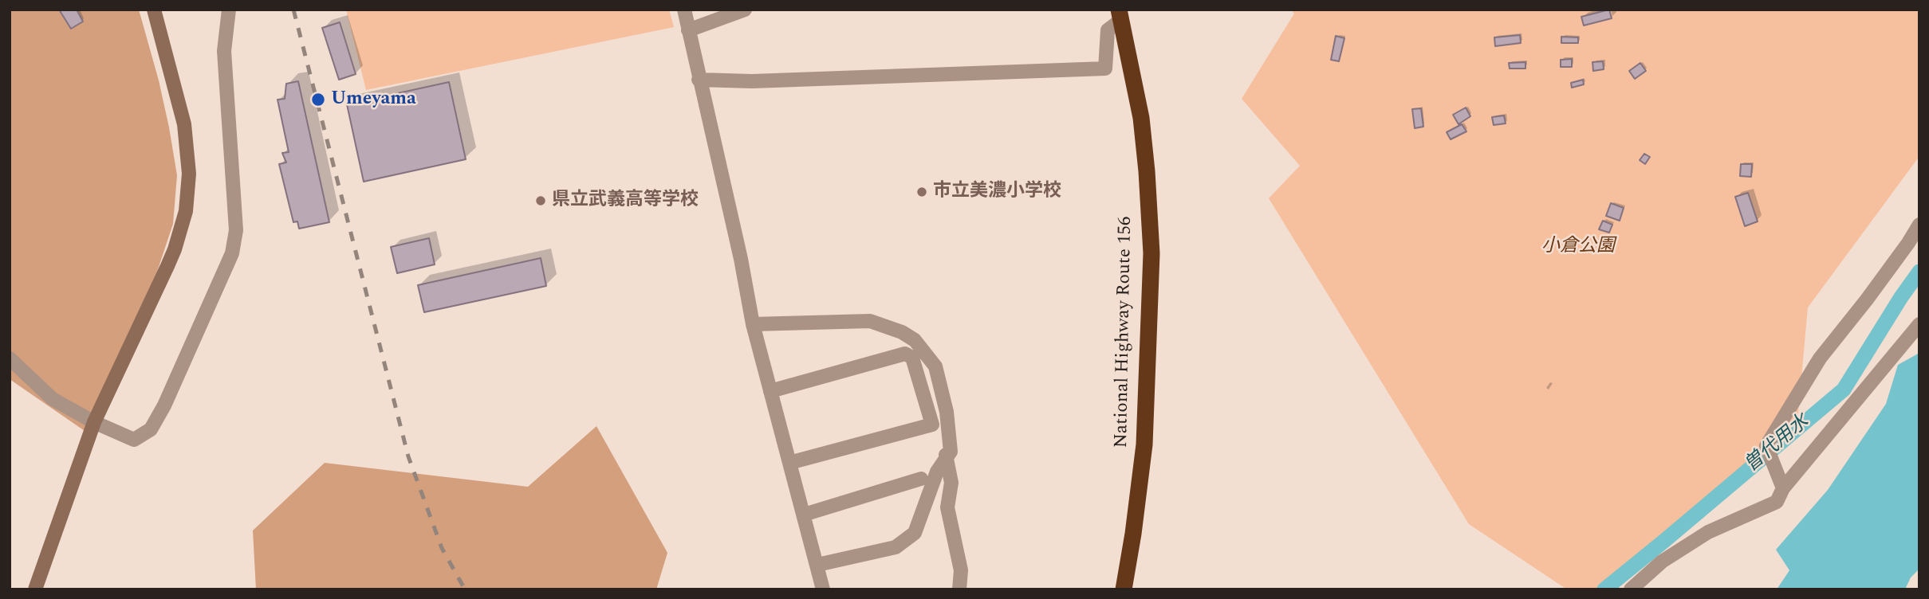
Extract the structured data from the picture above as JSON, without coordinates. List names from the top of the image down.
{
  "streets": {
    "highway": ["National Highway Route 156"]
  },
  "water": ["曽代用水"],
  "parks": ["小倉公園"],
  "places": ["Umeyama", "市立美濃小学校", "県立武義高等学校"]
}
